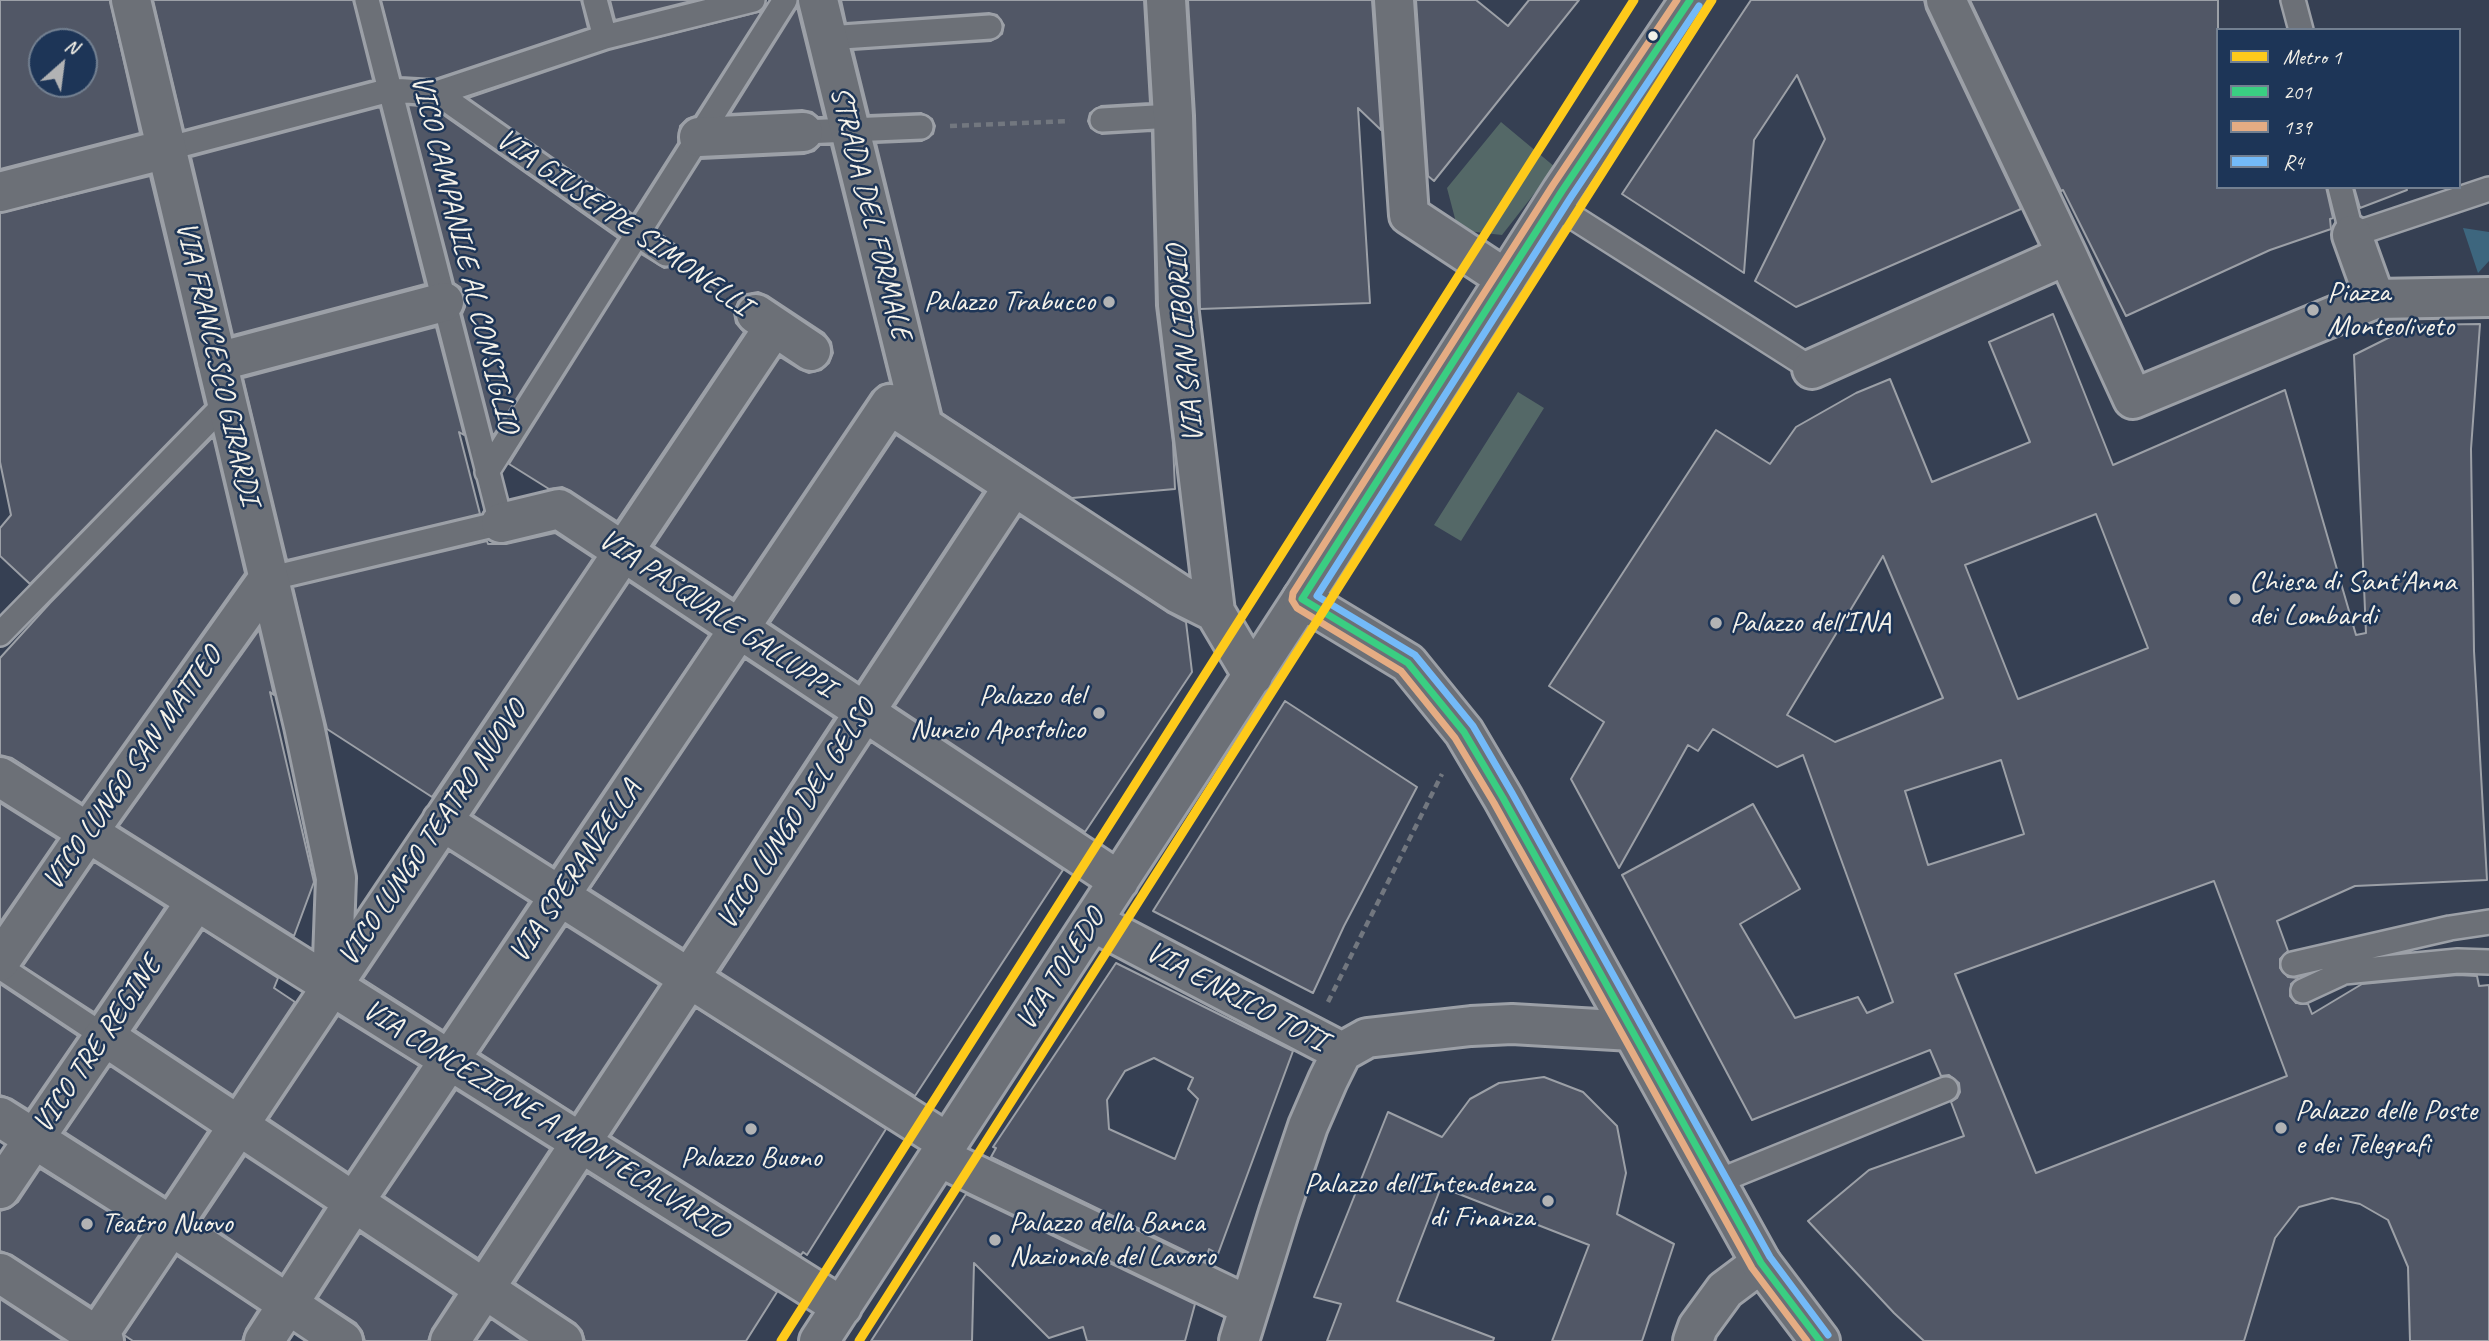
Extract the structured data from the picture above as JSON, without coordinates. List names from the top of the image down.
{
  "streets": {
    "street": [
      "STRADA DEL FORMALE",
      "VIA GIUSEPPE SIMONELLI",
      "VIA SAN LIBORIO",
      "VIA FRANCESCO GIRARDI",
      "VIA PASQUALE GALLUPPI",
      "VICO LUNGO SAN MATTEO",
      "VICO LUNGO DEL GELSO",
      "VICO LUNGO TEATRO NUOVO",
      "VIA SPERANZELLA",
      "VIA TOLEDO",
      "VIA ENRICO TOTI",
      "VICO TRE REGINE",
      "VIA CONCEZIONE A MONTECALVARIO"
    ],
    "lane": ["VICO CAMPANILE AL CONSIGLIO"]
  },
  "crossings": [
    ["STRADA DEL FORMALE", "VIA SPERANZELLA"],
    ["VIA GIUSEPPE SIMONELLI", "VICO LUNGO TEATRO NUOVO"],
    ["VICO CAMPANILE AL CONSIGLIO", "VIA PASQUALE GALLUPPI"],
    ["VIA SAN LIBORIO", "VIA TOLEDO"],
    ["VIA FRANCESCO GIRARDI", "VICO LUNGO SAN MATTEO"],
    ["VIA FRANCESCO GIRARDI", "VICO LUNGO TEATRO NUOVO"],
    ["VIA FRANCESCO GIRARDI", "VIA CONCEZIONE A MONTECALVARIO"],
    ["VIA PASQUALE GALLUPPI", "VICO LUNGO DEL GELSO"],
    ["VIA PASQUALE GALLUPPI", "VICO LUNGO TEATRO NUOVO"],
    ["VIA PASQUALE GALLUPPI", "VIA SPERANZELLA"],
    ["VIA PASQUALE GALLUPPI", "VIA TOLEDO"],
    ["VICO LUNGO SAN MATTEO", "VIA CONCEZIONE A MONTECALVARIO"],
    ["VICO LUNGO DEL GELSO", "VIA CONCEZIONE A MONTECALVARIO"],
    ["VICO LUNGO TEATRO NUOVO", "VIA CONCEZIONE A MONTECALVARIO"],
    ["VIA SPERANZELLA", "VIA CONCEZIONE A MONTECALVARIO"],
    ["VIA TOLEDO", "VIA ENRICO TOTI"],
    ["VIA TOLEDO", "VIA CONCEZIONE A MONTECALVARIO"],
    ["VICO TRE REGINE", "VIA CONCEZIONE A MONTECALVARIO"]
  ],
  "places": [
    "Palazzo Trabucco",
    "Piazza Monteoliveto",
    "Chiesa di Sant'Anna dei Lombardi",
    "Palazzo dell'INA",
    "Palazzo del Nunzio Apostolico",
    "Palazzo delle Poste e dei Telegrafi",
    "Palazzo Buono",
    "Palazzo dell'Intendenza di Finanza",
    "Teatro Nuovo",
    "Palazzo della Banca Nazionale del Lavoro"
  ],
  "lines": [
    "metro line 1",
    "transit line 201",
    "transit line 139",
    "transit line R4"
  ],
  "legend": [
    "Metro 1",
    "201",
    "139",
    "R4"
  ],
  "north": "top right"
}
